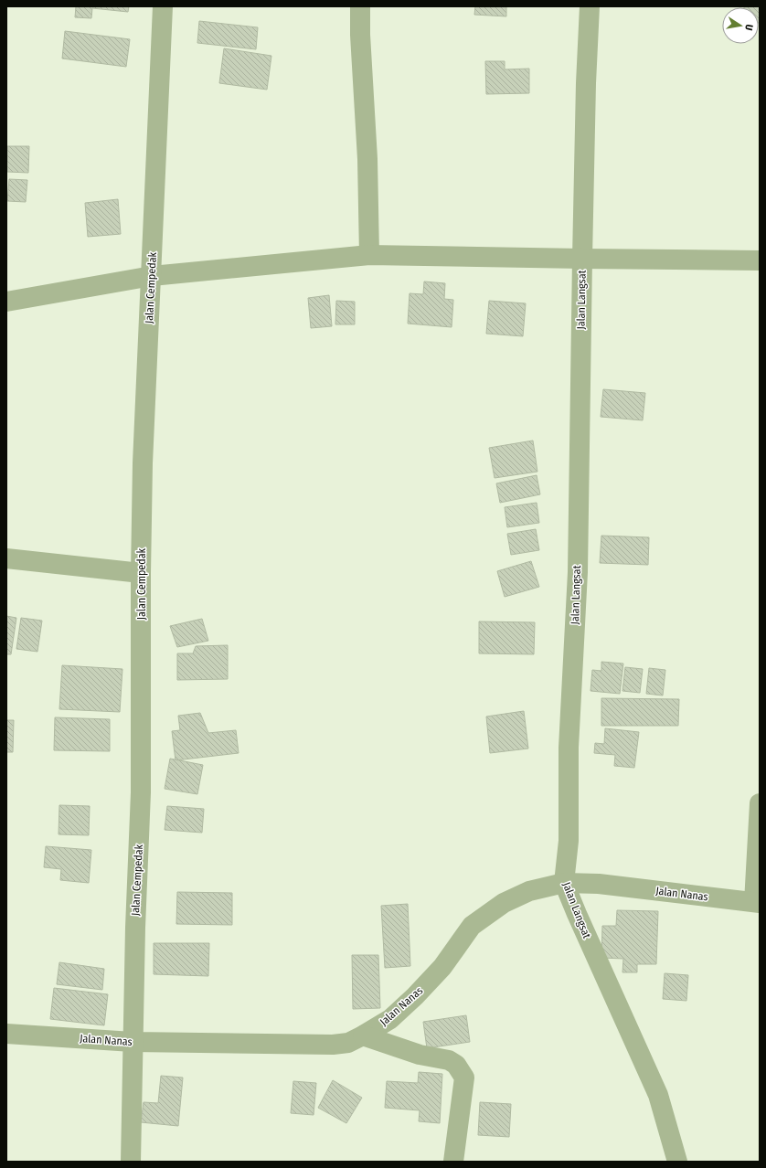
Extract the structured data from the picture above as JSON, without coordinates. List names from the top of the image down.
{
  "streets": {
    "street": ["Jalan Cempedak", "Jalan Langsat", "Jalan Nanas"]
  },
  "crossings": [
    ["Jalan Cempedak", "Jalan Nanas"],
    ["Jalan Langsat", "Jalan Nanas"]
  ],
  "north": "right"
}
